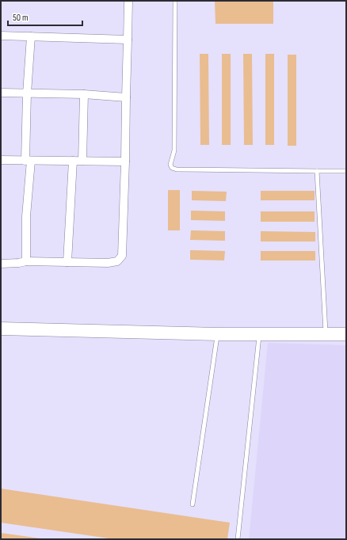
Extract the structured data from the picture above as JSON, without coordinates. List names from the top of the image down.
{
  "scale_bar": "50 m"
}
